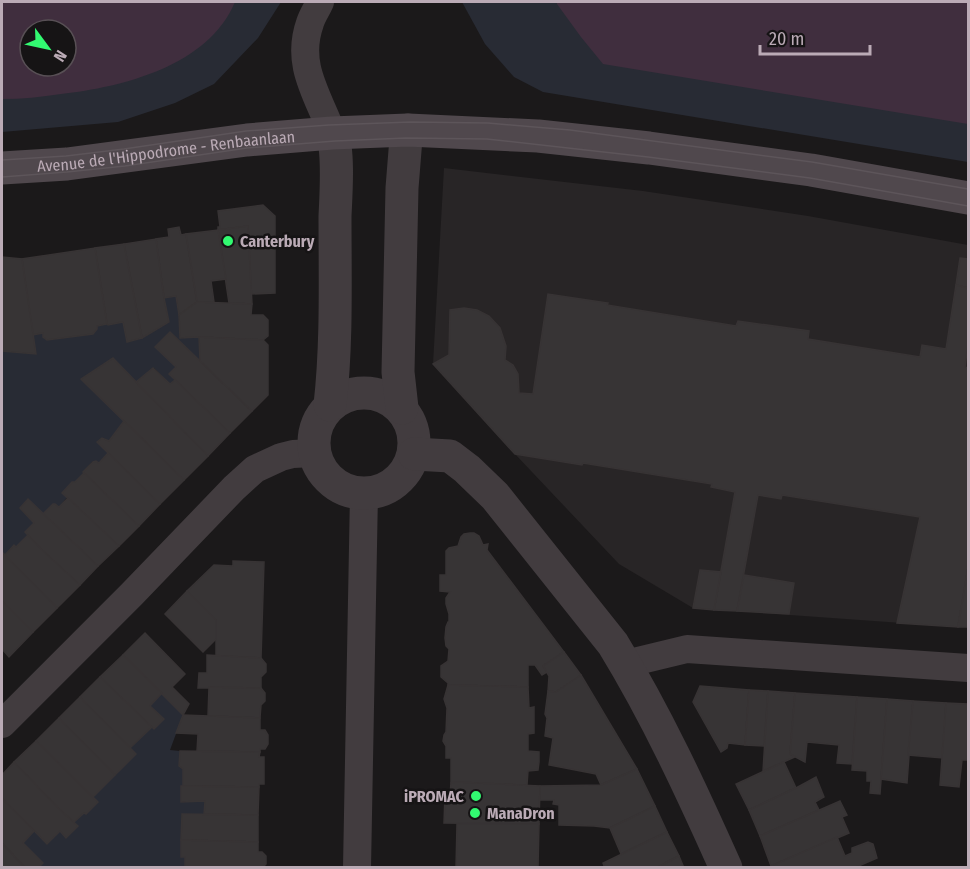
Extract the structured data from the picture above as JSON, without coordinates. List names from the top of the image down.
{
  "streets": {
    "main road": ["Avenue de l'Hippodrome - Renbaanlaan"]
  },
  "places": ["Canterbury", "iPROMAC", "ManaDron"],
  "scale_bar": "20 m",
  "north": "bottom right"
}
